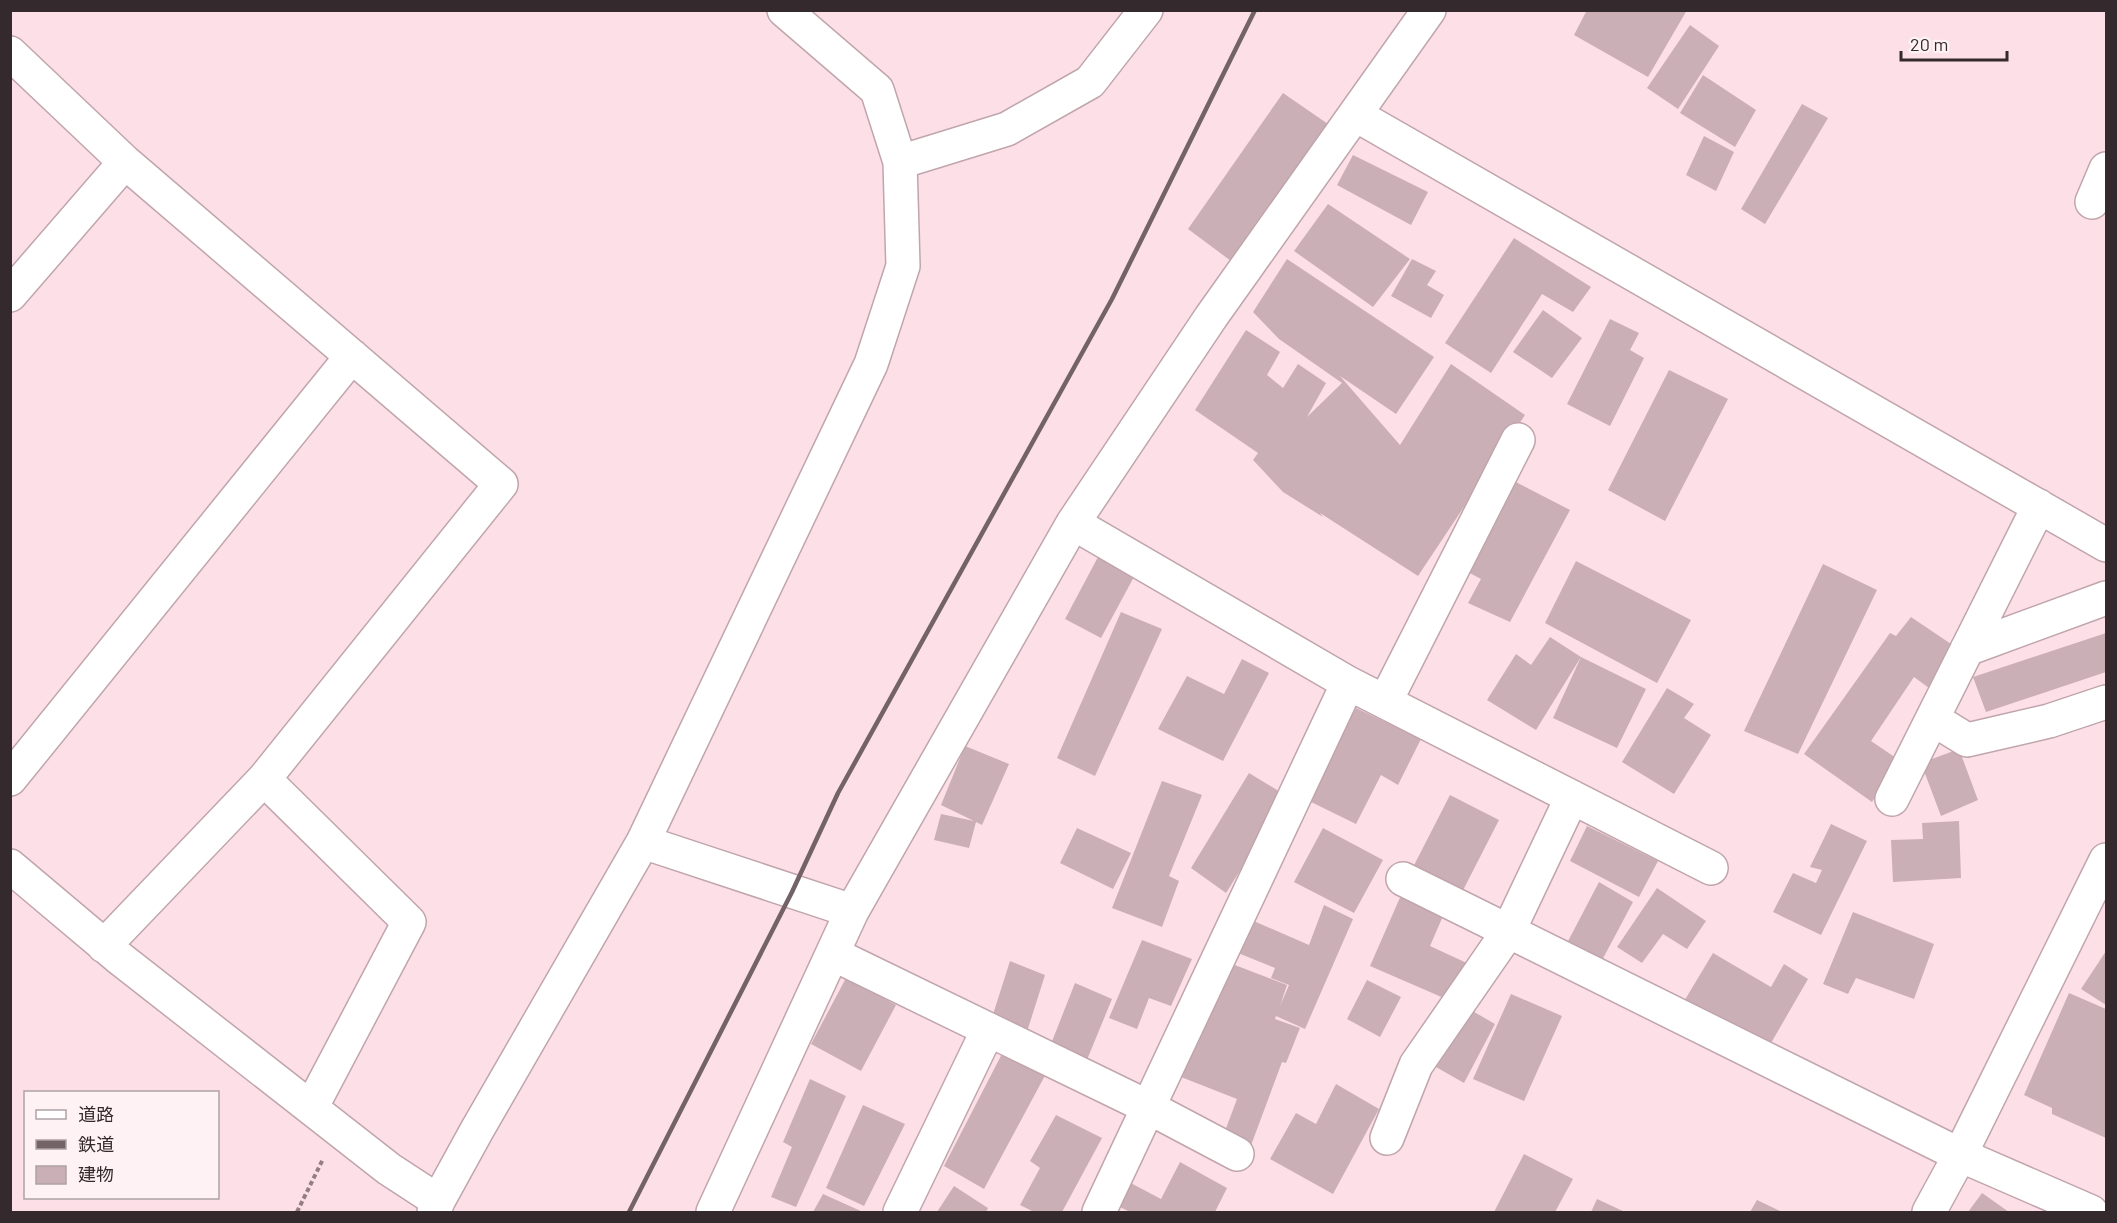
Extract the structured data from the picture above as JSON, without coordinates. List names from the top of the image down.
{
  "legend": ["道路", "鉄道", "建物"],
  "scale_bar": "20 m"
}
